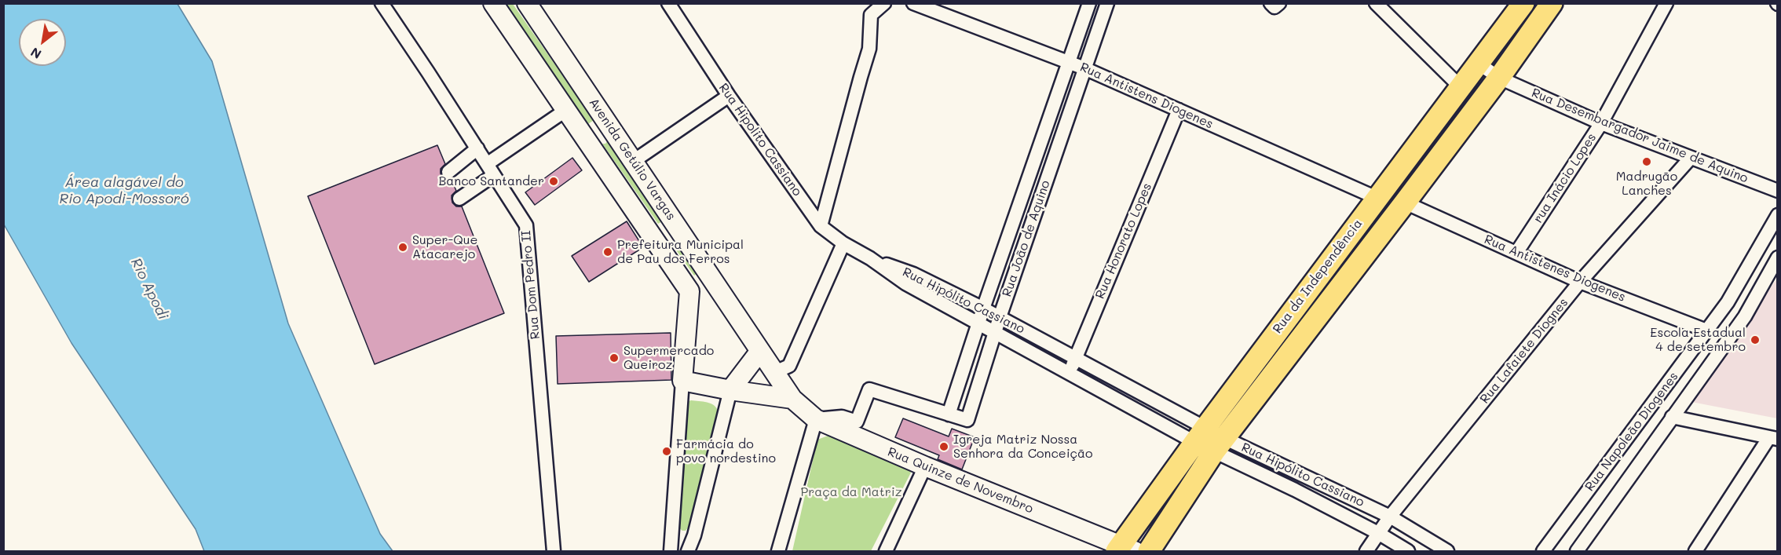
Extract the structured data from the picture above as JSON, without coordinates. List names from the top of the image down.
{
  "streets": {
    "highway": ["Rua da Independência"],
    "main road": ["Avenida Getúlio Vargas", "Rua Quinze de Novembro"],
    "street": [
      "Rua Antistens Diogenes",
      "Rua Desembargador Jaime de Aquino",
      "Rua Hipolito Cassiano",
      "rua Inácio Lopes",
      "Rua João de Aquino",
      "Rua Honorato Lopes",
      "Rua Antistenes Diogenes",
      "Rua Dom Pedro II",
      "Rua Hipólito Cassiano",
      "Rua Lafaiete Diognes",
      "Rua Napoleão Diogenes"
    ]
  },
  "crossings": [
    ["Rua Antistens Diogenes", "Rua João de Aquino"],
    ["Rua Antistens Diogenes", "Rua Honorato Lopes"],
    ["Rua Antistens Diogenes", "Rua da Independência"],
    ["Rua Desembargador Jaime de Aquino", "rua Inácio Lopes"],
    ["Rua Desembargador Jaime de Aquino", "Rua da Independência"],
    ["Rua Desembargador Jaime de Aquino", "Rua Lafaiete Diognes"],
    ["Rua Hipolito Cassiano", "Rua Hipólito Cassiano"],
    ["Avenida Getúlio Vargas", "Rua Quinze de Novembro"],
    ["rua Inácio Lopes", "Rua Antistenes Diogenes"],
    ["Rua João de Aquino", "Rua Hipólito Cassiano"],
    ["Rua Honorato Lopes", "Rua Hipólito Cassiano"],
    ["Rua Antistenes Diogenes", "Rua da Independência"],
    ["Rua Antistenes Diogenes", "Rua Lafaiete Diognes"],
    ["Rua Antistenes Diogenes", "Rua Napoleão Diogenes"],
    ["Rua da Independência", "Rua Hipólito Cassiano"],
    ["Rua da Independência", "Rua Quinze de Novembro"],
    ["Rua Hipólito Cassiano", "Rua Lafaiete Diognes"]
  ],
  "water": ["Área alagável do Rio Apodi-Mossoró", "Rio Apodi"],
  "parks": ["Praça da Matriz"],
  "places": [
    "Madrugão Lanches",
    "Banco Santander",
    "Super-Que Atacarejo",
    "Prefeitura Municipal de Pau dos Ferros",
    "Escola Estadual 4 de setembro",
    "Supermercado Queiroz",
    "Igreja Matriz Nossa Senhora da Conceição",
    "Farmácia do povo nordestino"
  ],
  "north": "bottom left"
}
